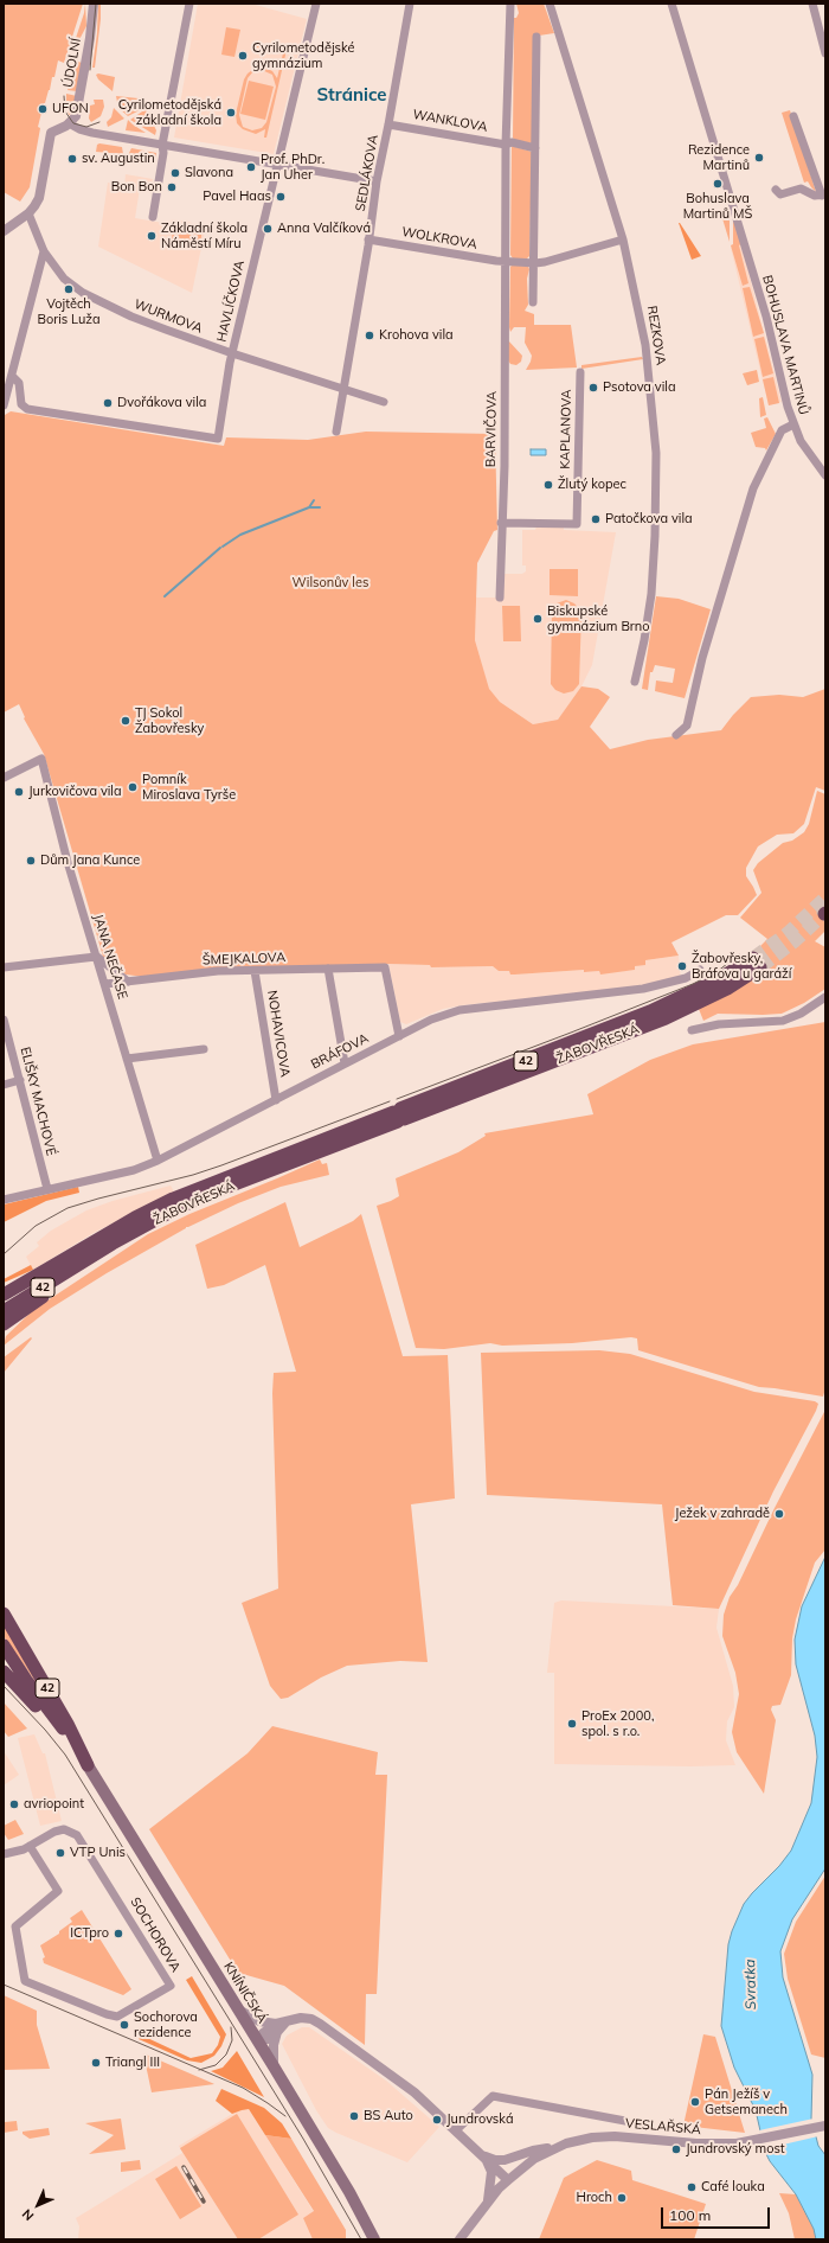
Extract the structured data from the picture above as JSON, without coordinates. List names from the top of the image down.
{
  "streets": {
    "highway": ["ŽABOVŘESKÁ", "42"],
    "main road": ["KNÍNIČSKÁ"],
    "street": [
      "ÚDOLNÍ",
      "WANKLOVA",
      "SEDLÁKOVA",
      "WOLKROVA",
      "HAVLÍČKOVA",
      "WURMOVA",
      "REZKOVA",
      "BOHUSLAVA MARTINŮ",
      "BARVIČOVA",
      "KAPLANOVA",
      "JANA NEČASE",
      "ŠMEJKALOVA",
      "NOHAVICOVA",
      "BRÁFOVA",
      "ELIŠKY MACHOVÉ",
      "SOCHOROVA",
      "VESLAŘSKÁ"
    ]
  },
  "crossings": [
    ["WANKLOVA", "SEDLÁKOVA"],
    ["WANKLOVA", "BARVIČOVA"],
    ["SEDLÁKOVA", "WOLKROVA"],
    ["SEDLÁKOVA", "WURMOVA"],
    ["WOLKROVA", "BARVIČOVA"],
    ["HAVLÍČKOVA", "WURMOVA"],
    ["BARVIČOVA", "KAPLANOVA"],
    ["JANA NEČASE", "ŠMEJKALOVA"],
    ["JANA NEČASE", "BRÁFOVA"],
    ["ŠMEJKALOVA", "NOHAVICOVA"],
    ["ŠMEJKALOVA", "BRÁFOVA"],
    ["NOHAVICOVA", "BRÁFOVA"],
    ["ŽABOVŘESKÁ", "42"],
    ["BRÁFOVA", "ELIŠKY MACHOVÉ"],
    ["42", "KNÍNIČSKÁ"]
  ],
  "districts": ["Stránice"],
  "water": ["Svratka"],
  "parks": ["Wilsonův les"],
  "places": [
    "Cyrilometodějské gymnázium",
    "UFON",
    "Cyrilometodějská základní škola",
    "Rezidence Martinů",
    "sv. Augustin",
    "Prof. PhDr. Jan Uher",
    "Slavona",
    "Bohuslava Martinů MŠ",
    "Bon Bon",
    "Pavel Haas",
    "Anna Valčíková",
    "Základní škola Náměstí Míru",
    "Vojtěch Boris Luža",
    "Krohova vila",
    "Psotova vila",
    "Dvořákova vila",
    "Žlutý kopec",
    "Patočkova vila",
    "Biskupské gymnázium Brno",
    "TJ Sokol Žabovřesky",
    "Pomník Miroslava Tyrše",
    "Jurkovičova vila",
    "Dům Jana Kunce",
    "Žabovřesky, Bráfova u garáží",
    "Ježek v zahradě",
    "ProEx 2000, spol. s r.o.",
    "avriopoint",
    "VTP Unis",
    "ICTpro",
    "Sochorova rezidence",
    "Triangl III",
    "Pán Ježíš v Getsemanech",
    "BS Auto",
    "Jundrovská",
    "Jundrovský most",
    "Café louka",
    "Hroch"
  ],
  "scale_bar": "100 m",
  "north": "bottom left"
}
